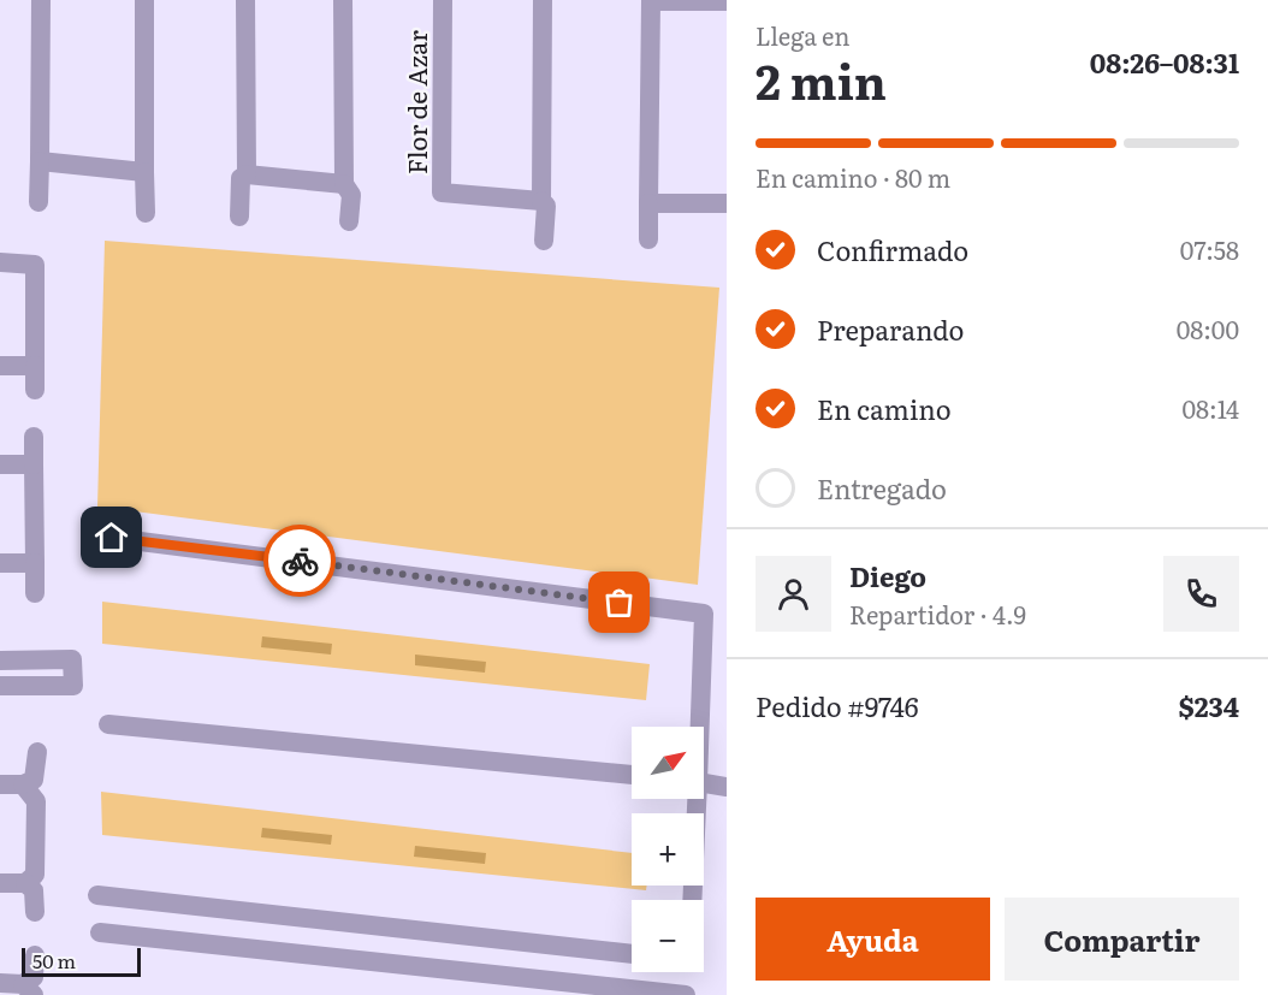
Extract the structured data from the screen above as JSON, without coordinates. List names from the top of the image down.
{
  "streets": {
    "street": ["Flor de Azar"]
  },
  "scale_bar": "50 m",
  "north": "top right",
  "page": {
    "heading": ["2 min", "Llega en", "08:26–08:31"],
    "panel": [
      "Diego",
      "Repartidor · 4.9",
      "Pedido #9746",
      "$234"
    ],
    "bar": "En camino · 80 m",
    "list": [
      ["Confirmado", "07:58"],
      ["Preparando", "08:00"],
      ["En camino", "08:14"],
      "Entregado"
    ],
    "map_buttons": ["+", "−"],
    "buttons": ["Ayuda", "Compartir"],
    "scale": "50 m"
  }
}
